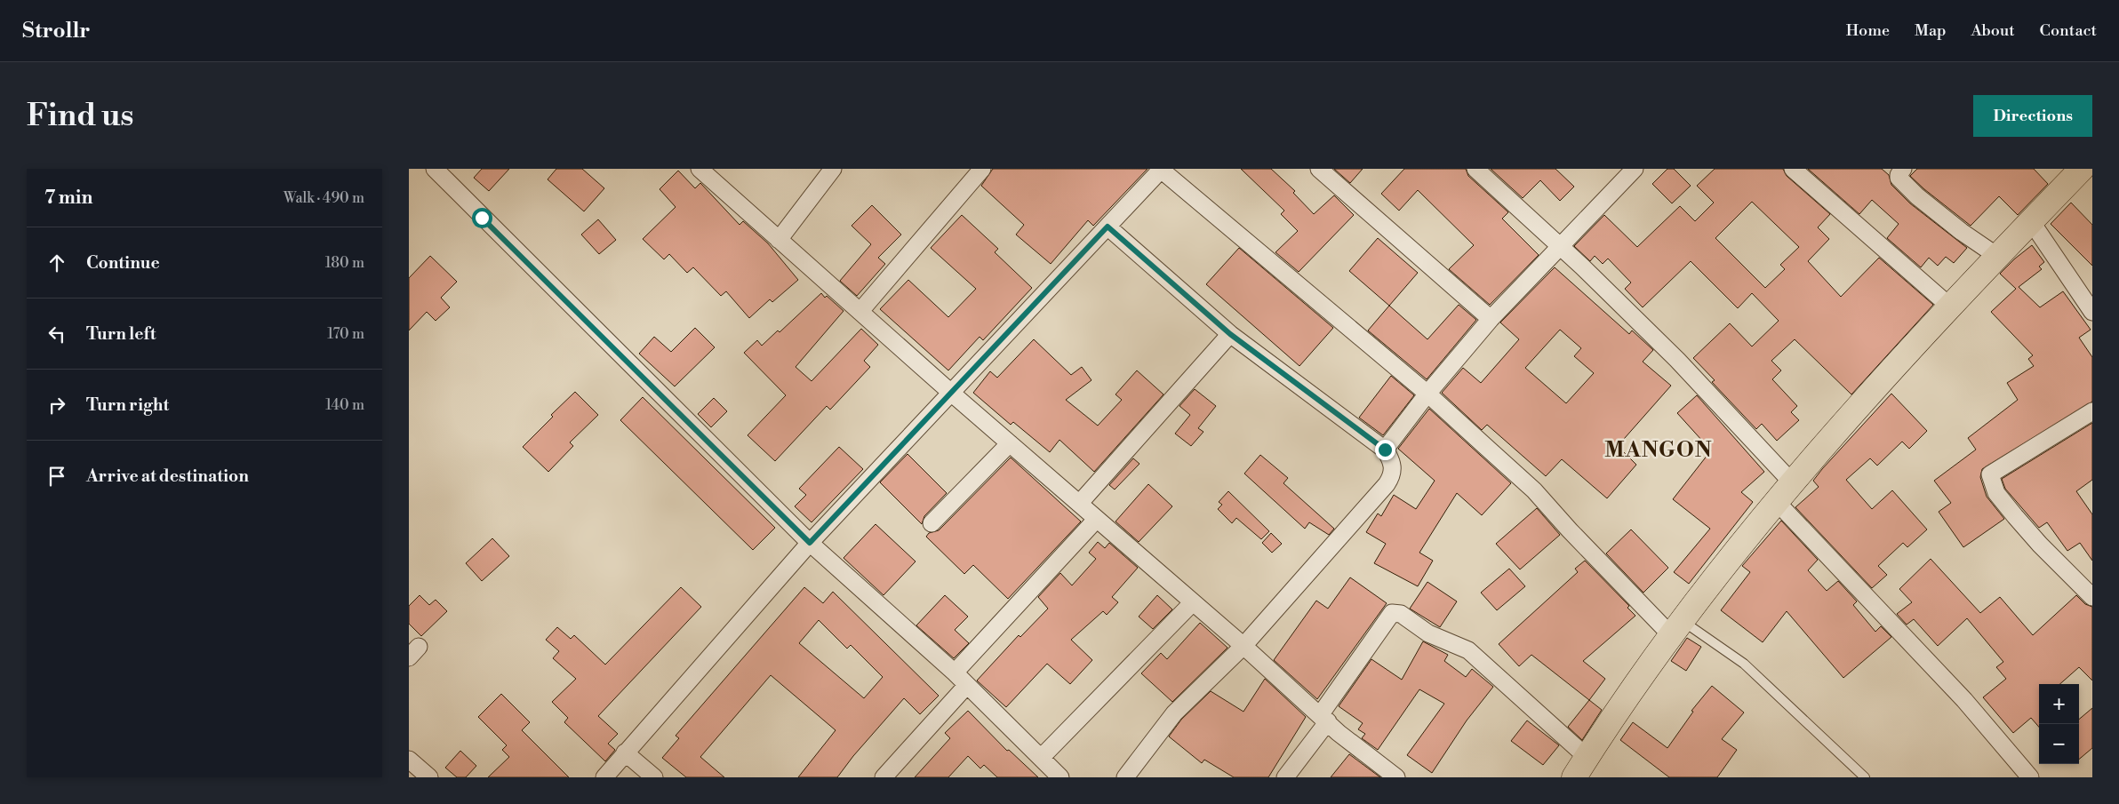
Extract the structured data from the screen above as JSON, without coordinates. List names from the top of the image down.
{
  "districts": ["MANGON"],
  "page": {
    "header": "Strollr",
    "nav": [
      "Home",
      "Map",
      "About",
      "Contact"
    ],
    "buttons": "Directions",
    "title": "Find us",
    "heading": ["7 min", "Walk · 490 m"],
    "list": [
      ["Continue", "180 m"],
      ["Turn left", "170 m"],
      ["Turn right", "140 m"],
      "Arrive at destination"
    ],
    "map_buttons": ["+", "−"]
  }
}
